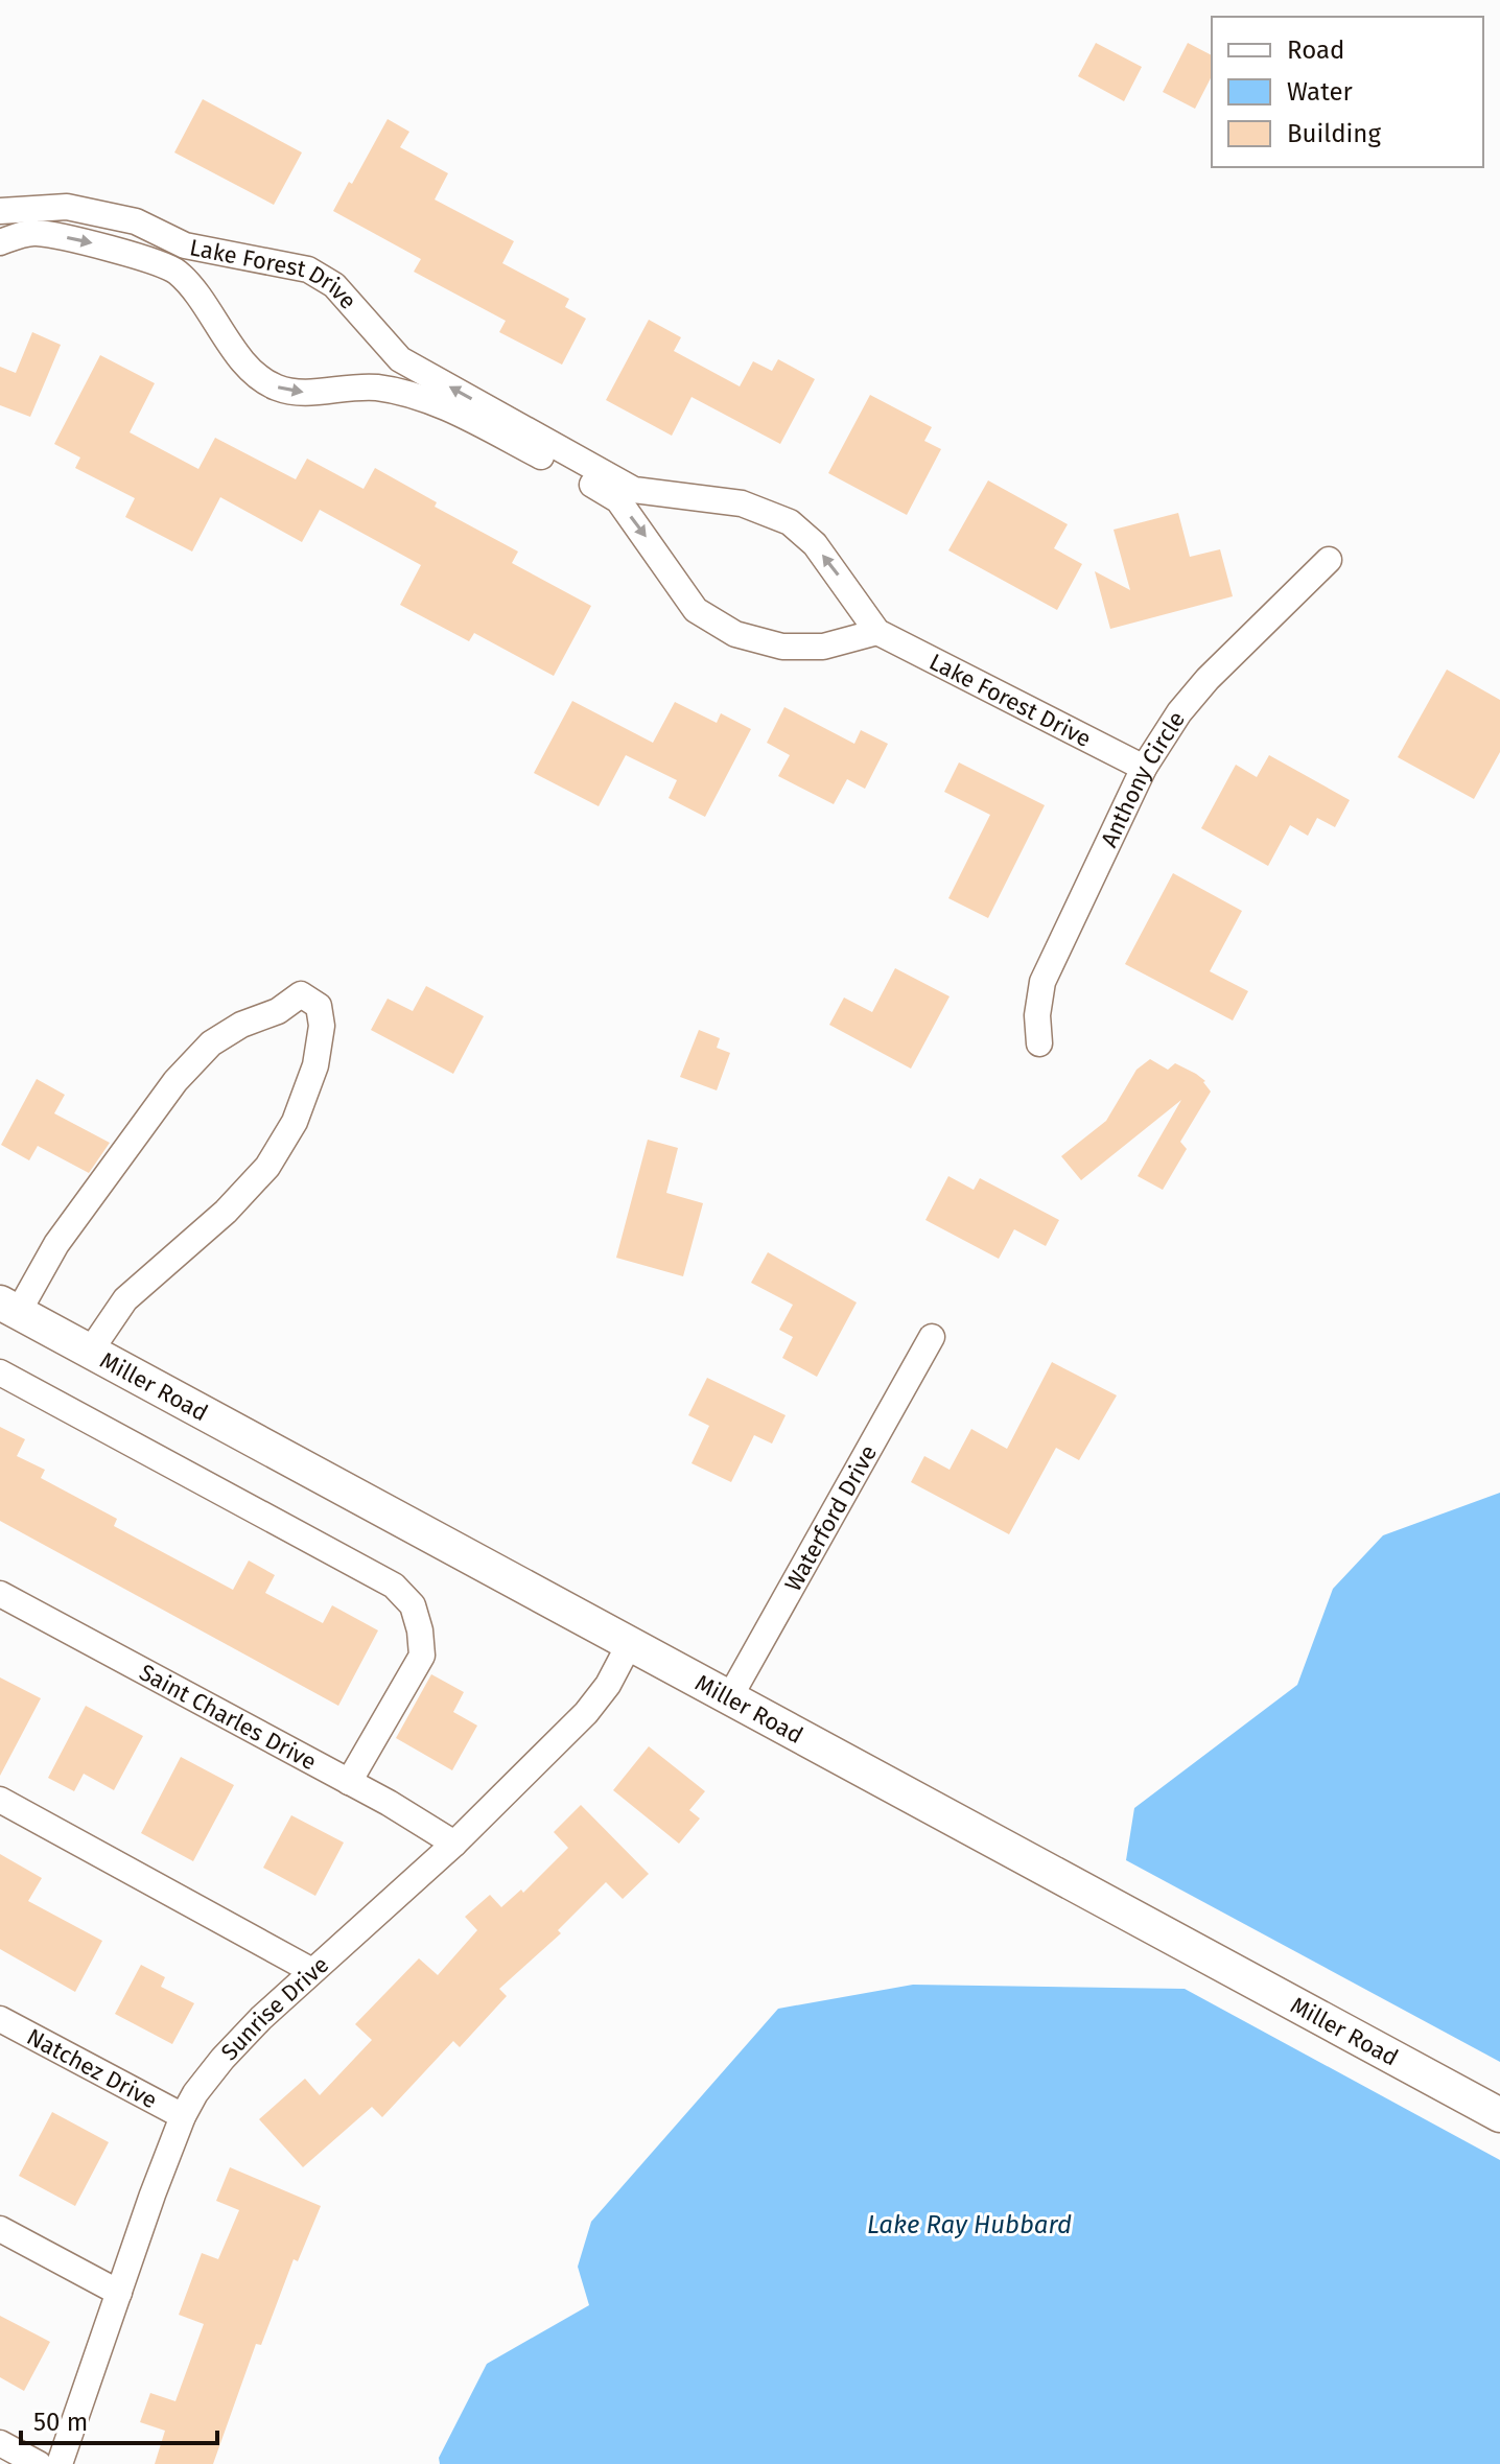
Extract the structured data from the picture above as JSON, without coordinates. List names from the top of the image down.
{
  "streets": {
    "main road": ["Miller Road"],
    "street": [
      "Lake Forest Drive",
      "Anthony Circle",
      "Waterford Drive",
      "Saint Charles Drive",
      "Sunrise Drive",
      "Natchez Drive"
    ]
  },
  "crossings": [
    ["Lake Forest Drive", "Anthony Circle"],
    ["Miller Road", "Waterford Drive"],
    ["Miller Road", "Sunrise Drive"],
    ["Saint Charles Drive", "Sunrise Drive"],
    ["Sunrise Drive", "Natchez Drive"]
  ],
  "water": ["Lake Ray Hubbard"],
  "legend": ["Road", "Water", "Building"],
  "scale_bar": "50 m"
}
